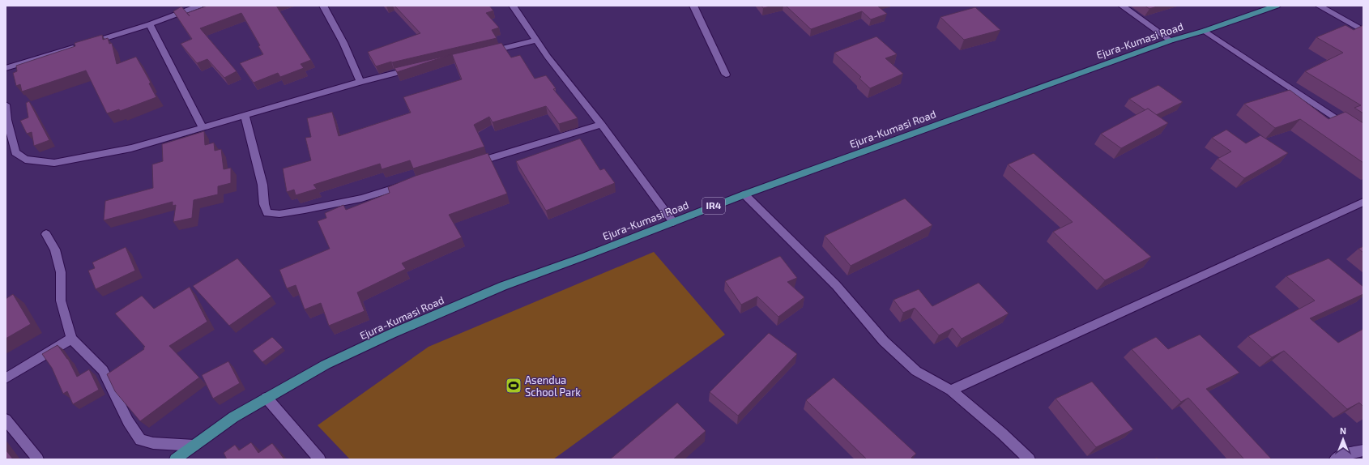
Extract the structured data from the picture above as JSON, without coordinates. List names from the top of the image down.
{
  "streets": {
    "main road": ["Ejura-Kumasi Road", "IR4"]
  },
  "places": {
    "sports": ["Asendua School Park"]
  },
  "north": "top"
}
